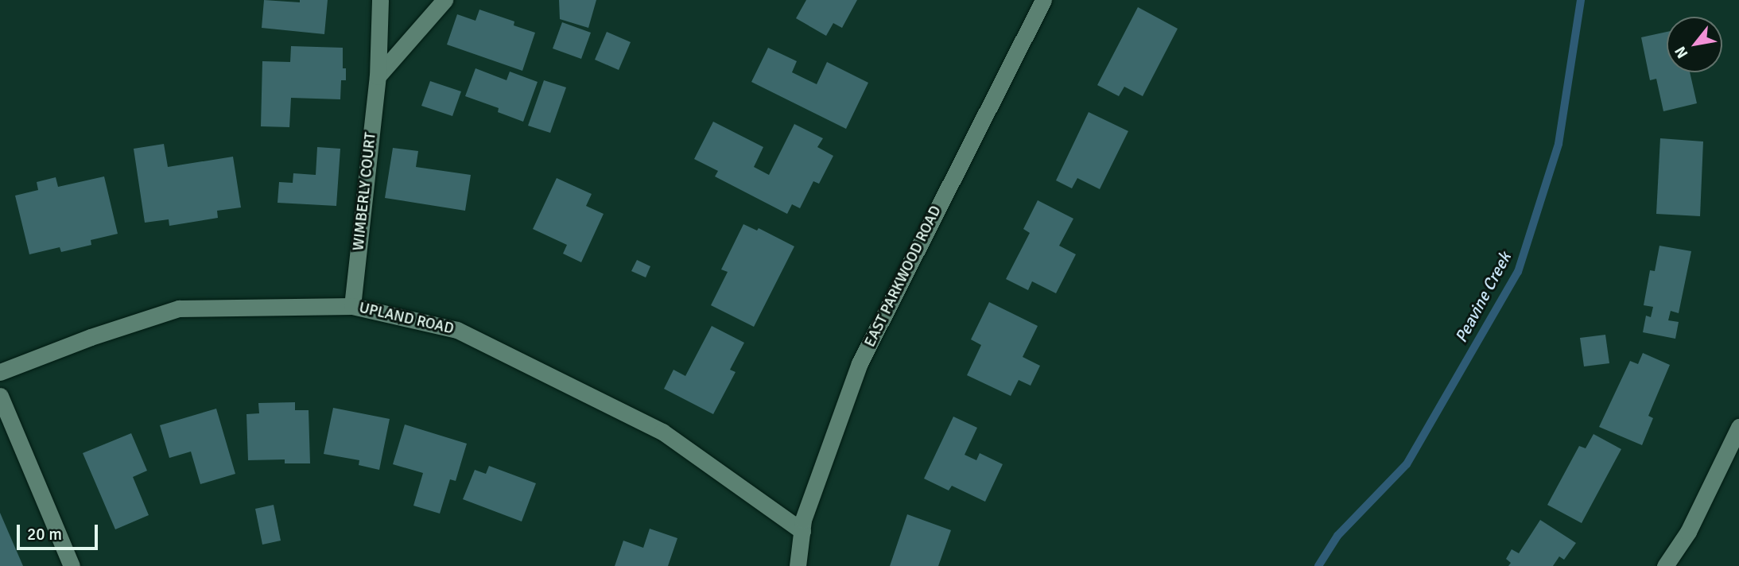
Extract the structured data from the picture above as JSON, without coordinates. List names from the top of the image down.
{
  "streets": {
    "street": ["WIMBERLY COURT", "EAST PARKWOOD ROAD", "UPLAND ROAD"]
  },
  "crossings": [
    ["WIMBERLY COURT", "UPLAND ROAD"],
    ["EAST PARKWOOD ROAD", "UPLAND ROAD"]
  ],
  "water": ["Peavine Creek"],
  "scale_bar": "20 m",
  "north": "bottom left"
}
